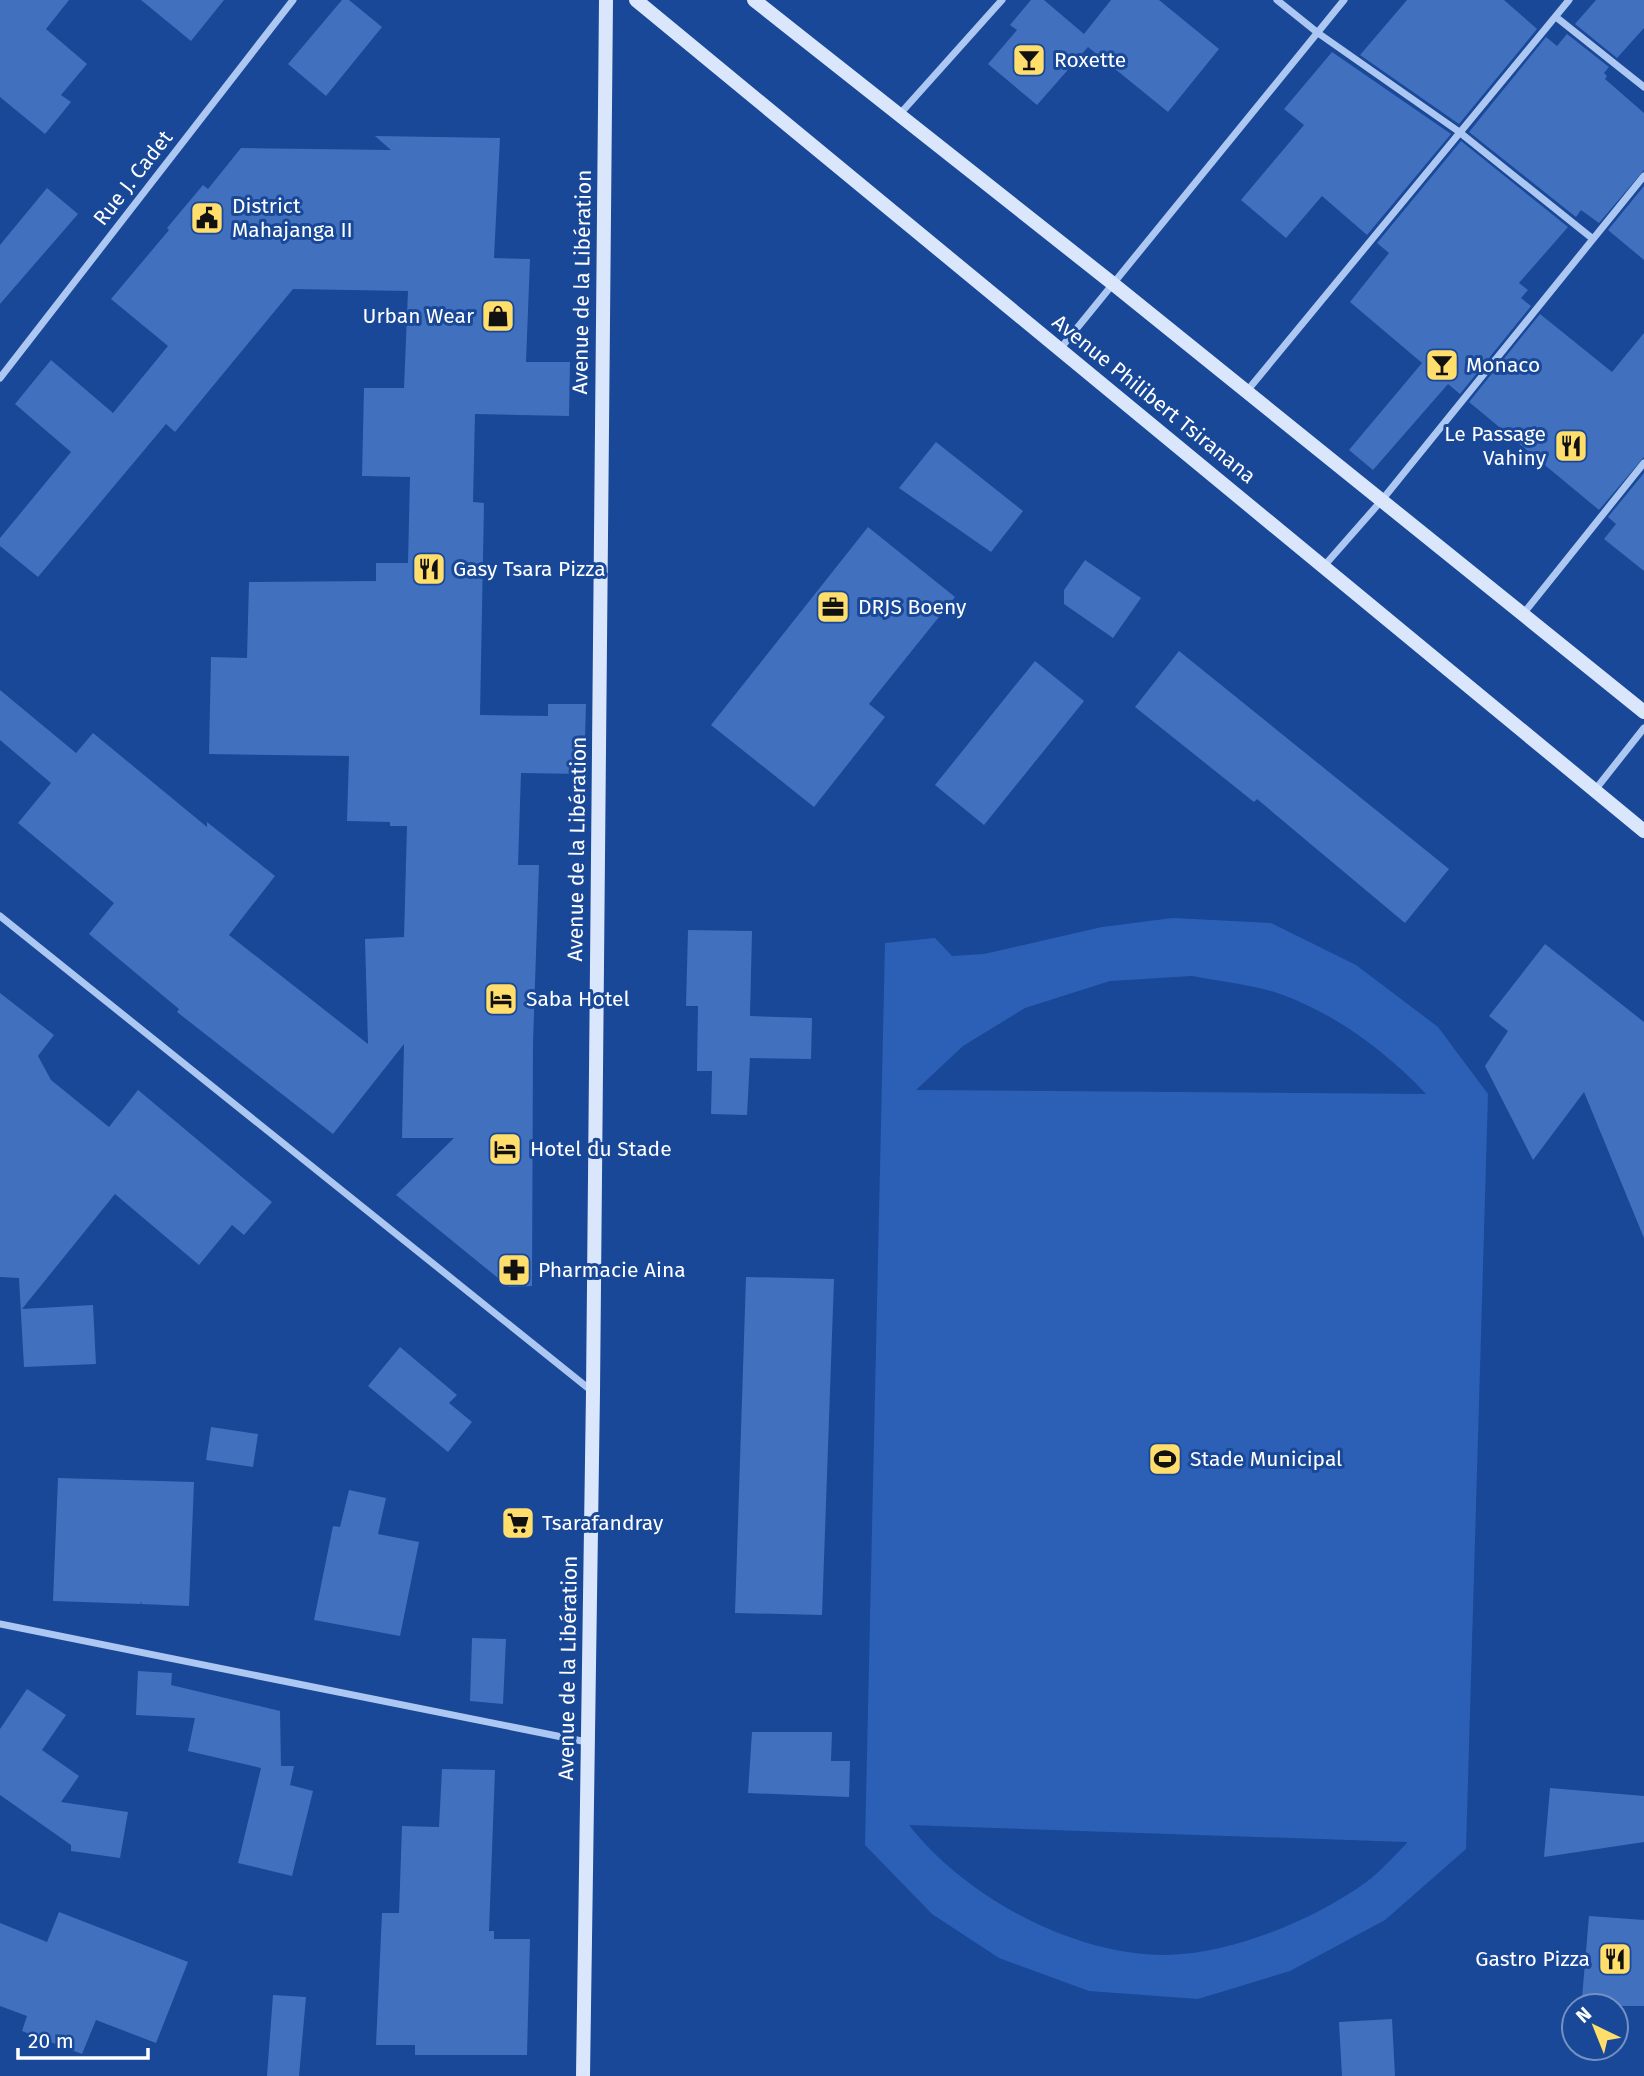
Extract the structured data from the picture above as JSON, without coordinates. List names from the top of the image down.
{
  "streets": {
    "main road": ["Avenue de la Libération", "Avenue Philibert Tsiranana"],
    "street": ["Rue J. Cadet"]
  },
  "places": {
    "bar": ["Roxette", "Monaco"],
    "public building": ["District Mahajanga II"],
    "shop": ["Urban Wear"],
    "restaurant": ["Le Passage Vahiny", "Gasy Tsara Pizza", "Gastro Pizza"],
    "office": ["DRJS Boeny"],
    "hotel": ["Saba Hotel", "Hotel du Stade"],
    "pharmacy": ["Pharmacie Aina"],
    "sports": ["Stade Municipal"],
    "supermarket": ["Tsarafandray"]
  },
  "scale_bar": "20 m",
  "north": "top left"
}
